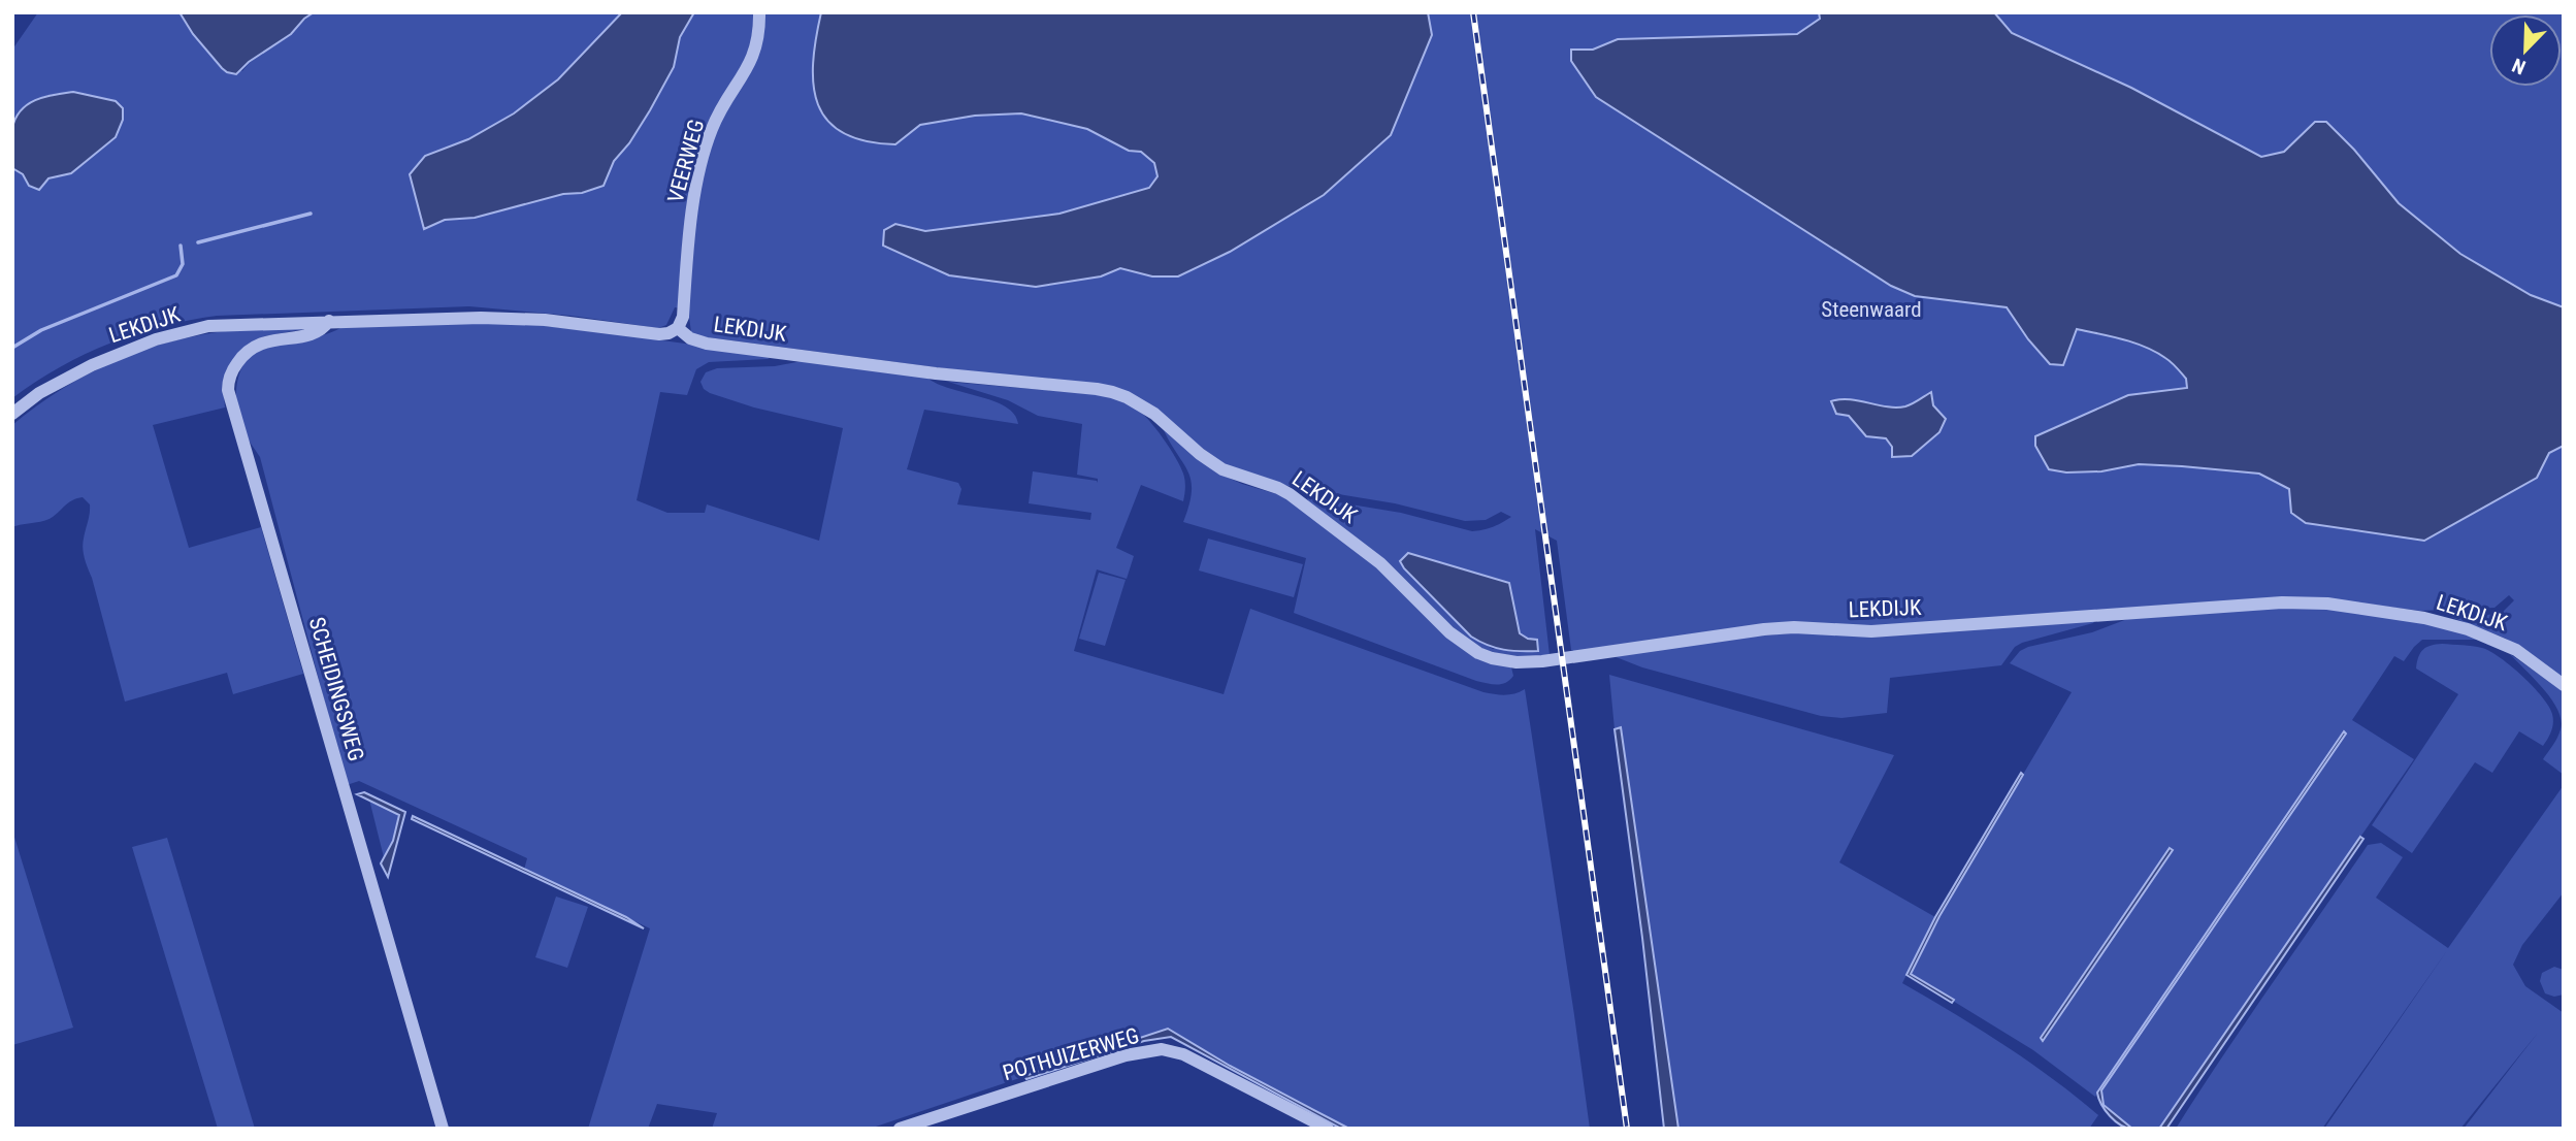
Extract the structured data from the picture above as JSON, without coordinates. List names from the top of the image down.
{
  "streets": {
    "street": [
      "VEERWEG",
      "LEKDIJK",
      "SCHEIDINGSWEG",
      "POTHUIZERWEG"
    ]
  },
  "crossings": [
    ["VEERWEG", "LEKDIJK"],
    ["LEKDIJK", "SCHEIDINGSWEG"]
  ],
  "parks": ["Steenwaard"],
  "north": "bottom left"
}
